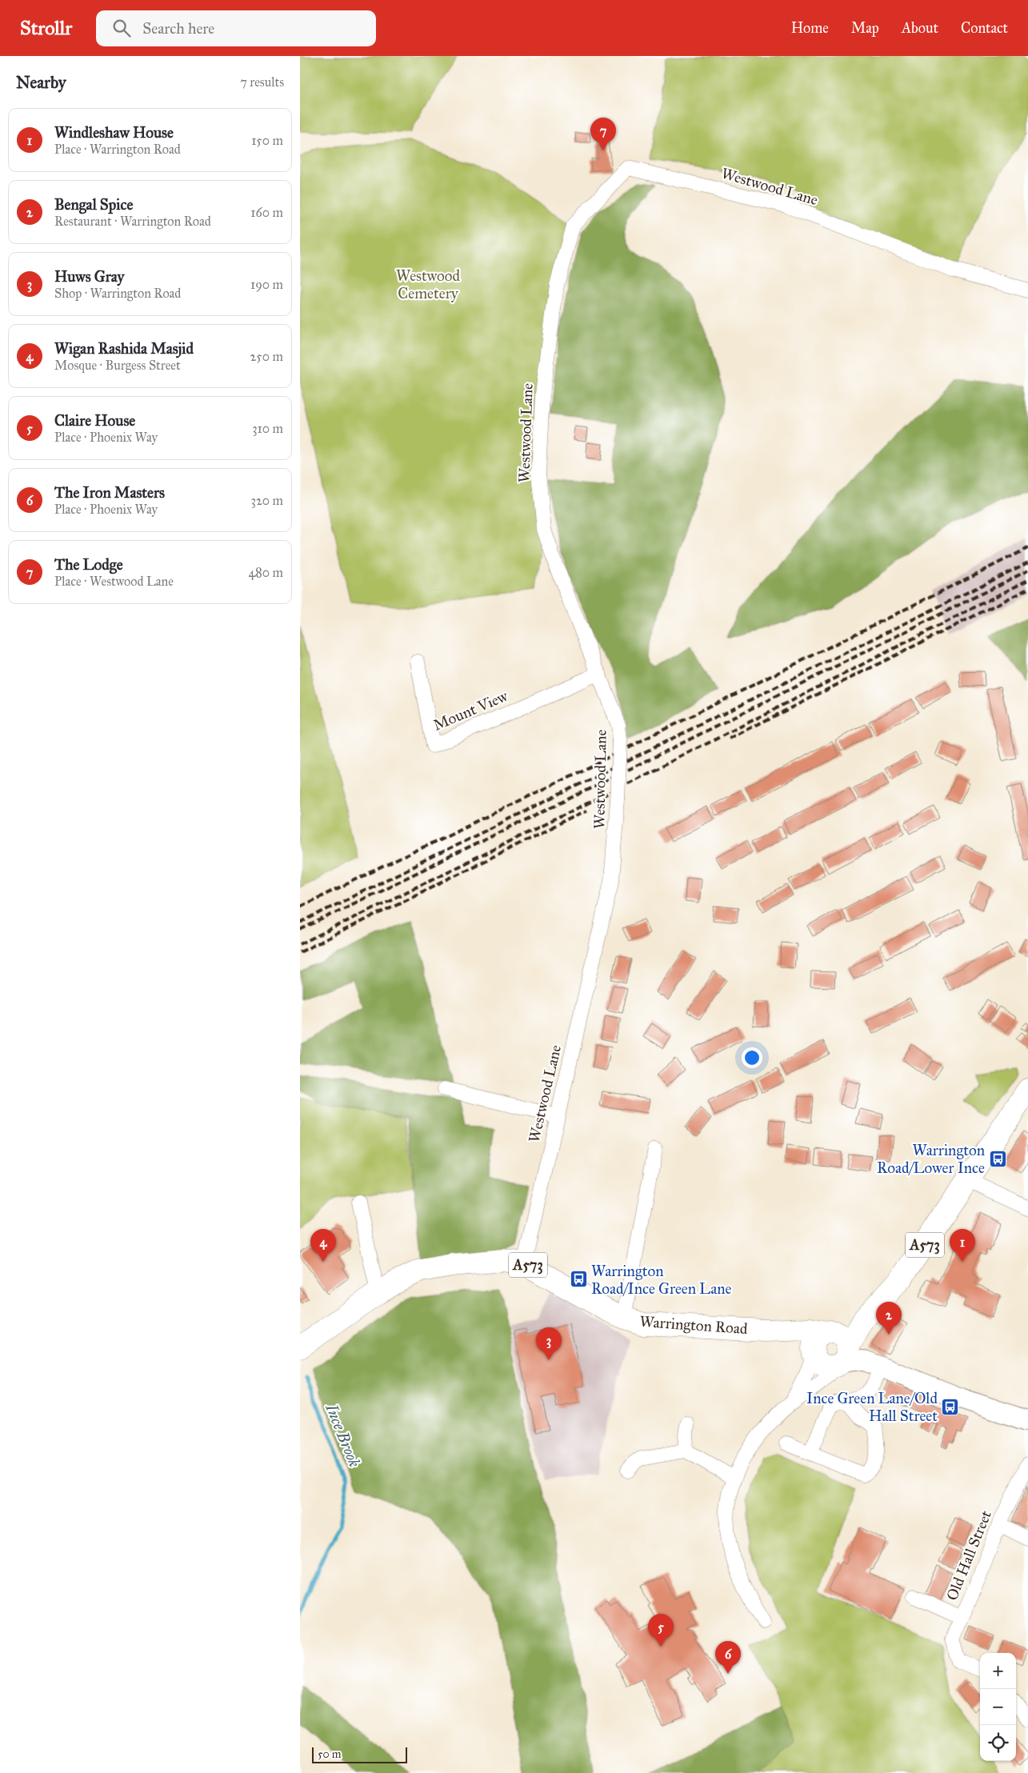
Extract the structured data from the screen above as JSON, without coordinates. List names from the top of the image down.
{
  "streets": {
    "main road": ["A573", "Warrington Road"],
    "street": ["Westwood Lane", "Mount View", "Old Hall Street"]
  },
  "crossings": [
    ["Westwood Lane", "Mount View"],
    ["Westwood Lane", "Warrington Road"],
    ["A573", "Warrington Road"]
  ],
  "water": ["Ince Brook"],
  "parks": ["Westwood Cemetery"],
  "places": {
    "bus stop": ["Warrington Road/Lower Ince", "Warrington Road/Ince Green Lane", "Ince Green Lane/Old Hall Street"]
  },
  "scale_bar": "50 m",
  "page": {
    "header": "Strollr",
    "search": "Search here",
    "nav": [
      "Home",
      "Map",
      "About",
      "Contact"
    ],
    "heading": ["Nearby", "7 results"],
    "list": [
      {
        "mark": "1",
        "name": "Windleshaw House",
        "note": "Place · Warrington Road",
        "value": "150 m"
      },
      {
        "mark": "2",
        "name": "Bengal Spice",
        "note": "Restaurant · Warrington Road",
        "value": "160 m"
      },
      {
        "mark": "3",
        "name": "Huws Gray",
        "note": "Shop · Warrington Road",
        "value": "190 m"
      },
      {
        "mark": "4",
        "name": "Wigan Rashida Masjid",
        "note": "Mosque · Burgess Street",
        "value": "250 m"
      },
      {
        "mark": "5",
        "name": "Claire House",
        "note": "Place · Phoenix Way",
        "value": "310 m"
      },
      {
        "mark": "6",
        "name": "The Iron Masters",
        "note": "Place · Phoenix Way",
        "value": "320 m"
      },
      {
        "mark": "7",
        "name": "The Lodge",
        "note": "Place · Westwood Lane",
        "value": "480 m"
      }
    ],
    "pins": [
      "7",
      "1",
      "4",
      "2",
      "3",
      "5",
      "6"
    ],
    "map_buttons": ["+", "−"],
    "scale": "50 m"
  }
}
